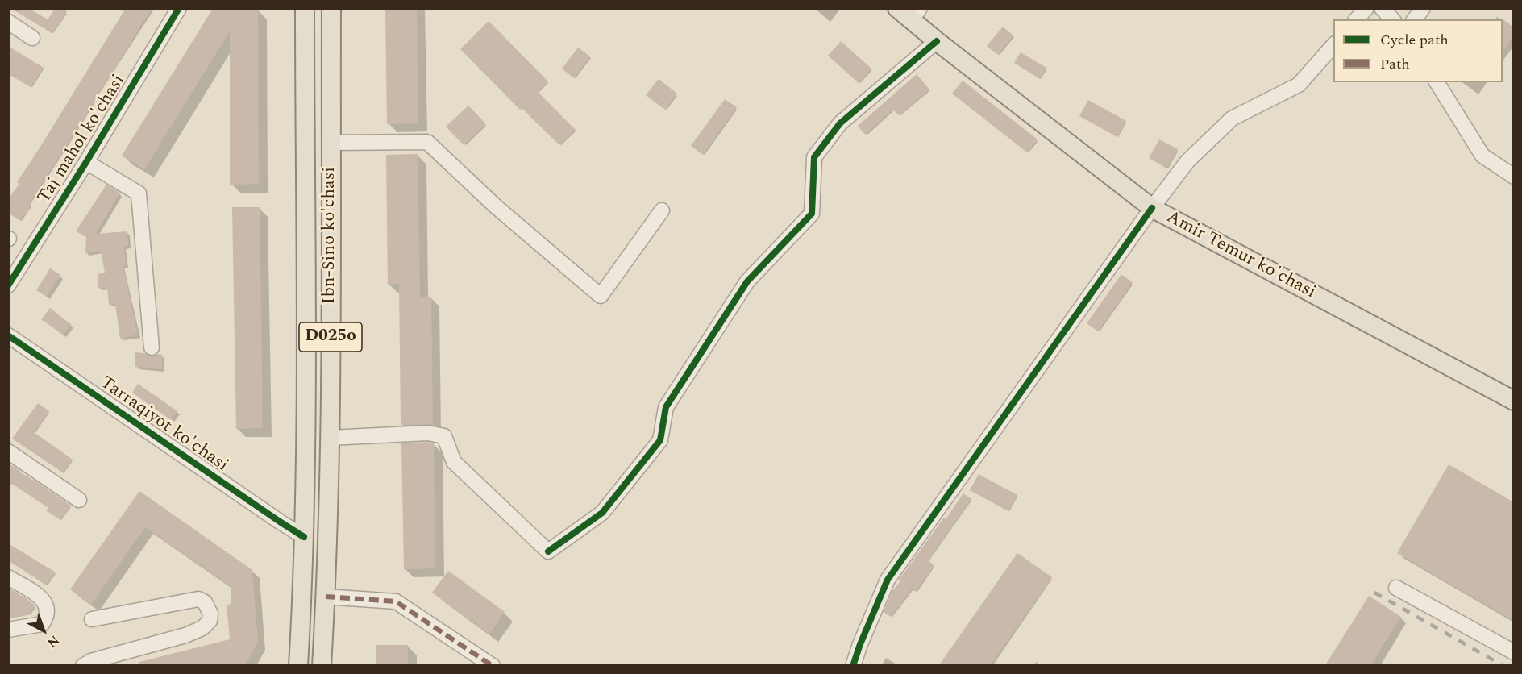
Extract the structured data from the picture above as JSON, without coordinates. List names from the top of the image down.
{
  "streets": {
    "main road": ["Ibn-Sino ko'chasi", "Amir Temur ko'chasi", "D025o"],
    "street": ["Taj mahol ko'chasi", "Tarraqiyot ko'chasi"]
  },
  "crossings": [
    ["Ibn-Sino ko'chasi", "Tarraqiyot ko'chasi"]
  ],
  "legend": ["Cycle path", "Path"],
  "north": "bottom right"
}
